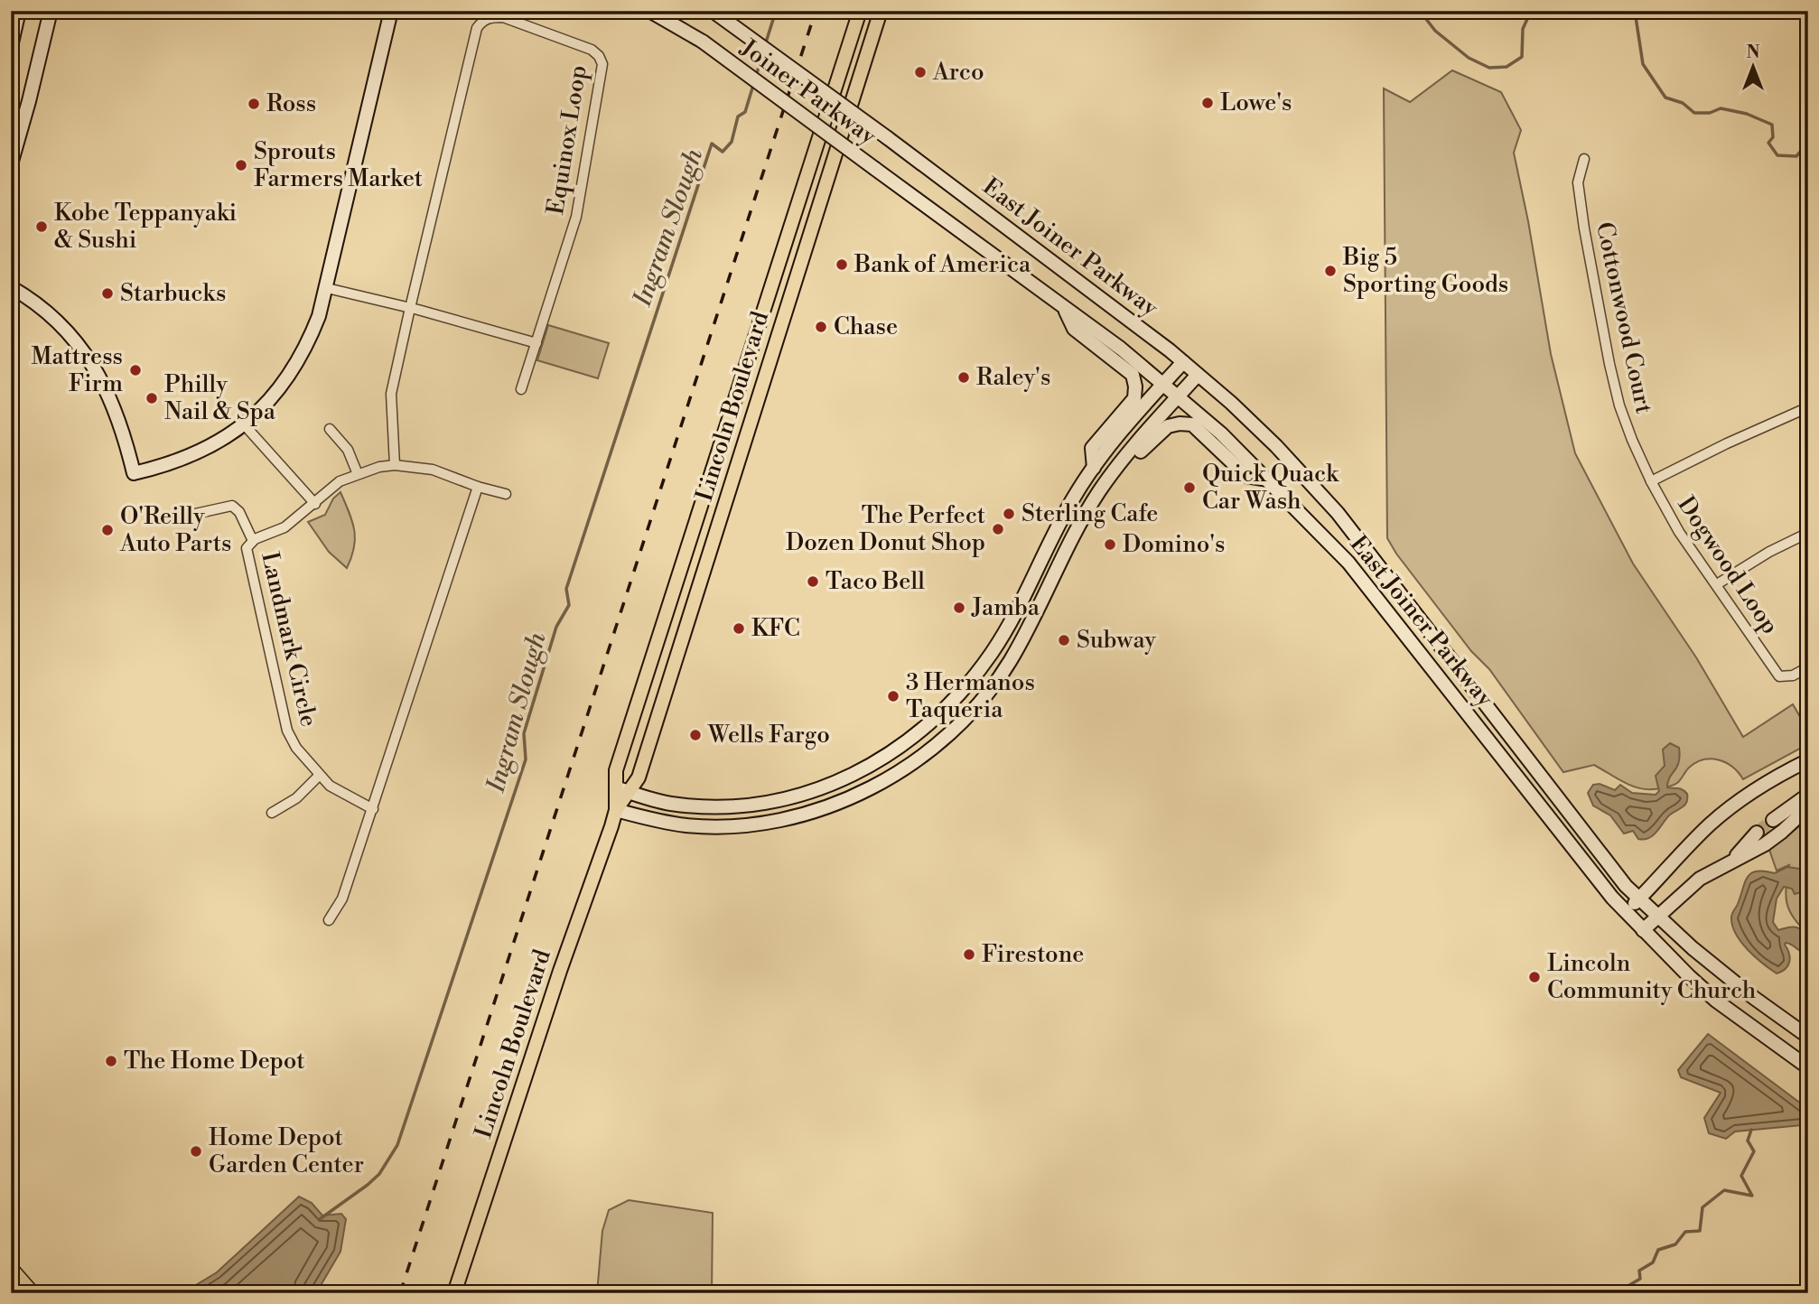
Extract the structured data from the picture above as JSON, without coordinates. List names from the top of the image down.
{
  "streets": {
    "main road": ["Joiner Parkway", "East Joiner Parkway", "Lincoln Boulevard"],
    "street": [
      "Equinox Loop",
      "Cottonwood Court",
      "Dogwood Loop",
      "Landmark Circle"
    ]
  },
  "crossings": [
    ["Joiner Parkway", "East Joiner Parkway"],
    ["Equinox Loop", "Landmark Circle"],
    ["Cottonwood Court", "Dogwood Loop"]
  ],
  "water": ["Ingram Slough"],
  "places": [
    "Arco",
    "Lowe's",
    "Ross",
    "Sprouts Farmers Market",
    "Kobe Teppanyaki & Sushi",
    "Bank of America",
    "Big 5 Sporting Goods",
    "Starbucks",
    "Chase",
    "Mattress Firm",
    "Raley's",
    "Philly Nail & Spa",
    "Quick Quack Car Wash",
    "Sterling Cafe",
    "The Perfect Dozen Donut Shop",
    "O'Reilly Auto Parts",
    "Domino's",
    "Taco Bell",
    "Jamba",
    "KFC",
    "Subway",
    "3 Hermanos Taqueria",
    "Wells Fargo",
    "Firestone",
    "Lincoln Community Church",
    "The Home Depot",
    "Home Depot Garden Center"
  ],
  "north": "top"
}
